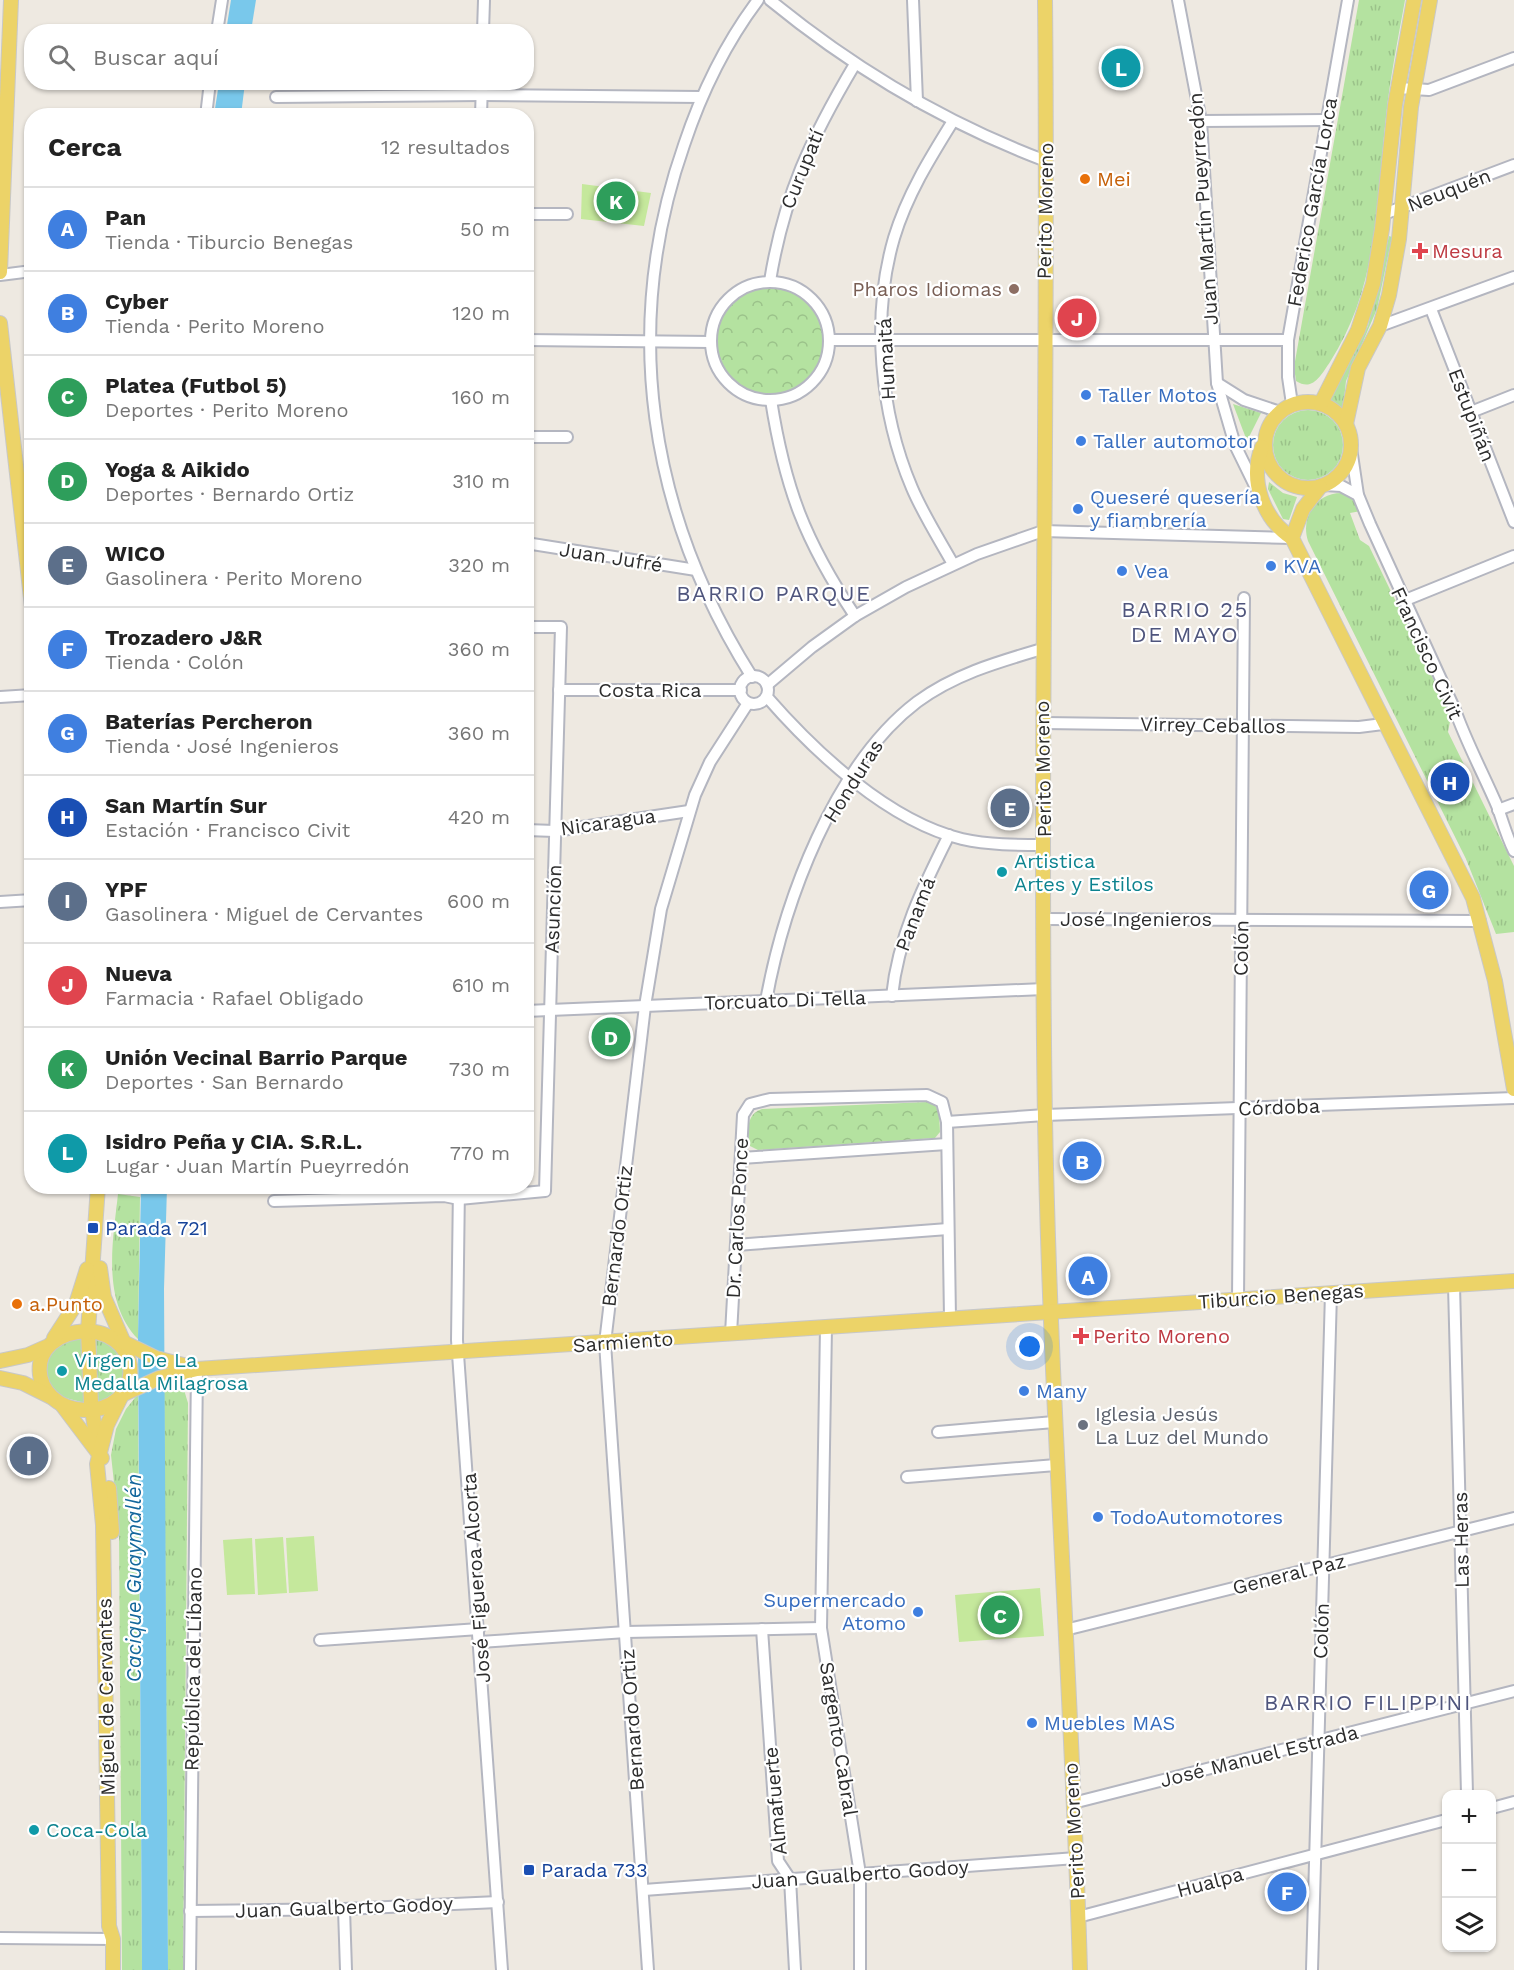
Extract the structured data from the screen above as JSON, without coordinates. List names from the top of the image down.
{
  "streets": {
    "main road": [
      "Juan Martín Pueyrredón",
      "Perito Moreno",
      "Francisco Civit",
      "Tiburcio Benegas",
      "Sarmiento",
      "Miguel de Cervantes"
    ],
    "street": [
      "Curupatí",
      "Neuquén",
      "Federico García Lorca",
      "Humaitá",
      "Estupiñán",
      "Juan Jufré",
      "Costa Rica",
      "Virrey Ceballos",
      "Honduras",
      "Nicaragua",
      "Asunción",
      "Panamá",
      "José Ingenieros",
      "Colón",
      "Torcuato Di Tella",
      "Córdoba",
      "Dr. Carlos Ponce",
      "Bernardo Ortiz",
      "Las Heras",
      "General Paz",
      "José Figueroa Alcorta",
      "República del Líbano",
      "Sargento Cabral",
      "José Manuel Estrada",
      "Almafuerte",
      "Juan Gualberto Godoy",
      "Hualpa"
    ]
  },
  "crossings": [
    ["Federico García Lorca", "Francisco Civit"],
    ["Juan Martín Pueyrredón", "Virrey Ceballos"],
    ["Juan Martín Pueyrredón", "José Ingenieros"],
    ["Perito Moreno", "Virrey Ceballos"],
    ["Perito Moreno", "Honduras"],
    ["Perito Moreno", "José Ingenieros"],
    ["Perito Moreno", "Torcuato Di Tella"],
    ["Perito Moreno", "Córdoba"],
    ["Perito Moreno", "Tiburcio Benegas"],
    ["Perito Moreno", "Sarmiento"],
    ["Perito Moreno", "General Paz"],
    ["Perito Moreno", "José Manuel Estrada"],
    ["Perito Moreno", "Juan Gualberto Godoy"],
    ["Perito Moreno", "Hualpa"],
    ["Costa Rica", "Asunción"],
    ["Costa Rica", "Bernardo Ortiz"],
    ["Virrey Ceballos", "Colón"],
    ["Honduras", "Torcuato Di Tella"],
    ["Nicaragua", "Asunción"],
    ["Nicaragua", "Bernardo Ortiz"],
    ["Asunción", "Torcuato Di Tella"],
    ["Asunción", "José Figueroa Alcorta"],
    ["Panamá", "Torcuato Di Tella"],
    ["José Ingenieros", "Colón"],
    ["Colón", "Córdoba"],
    ["Colón", "Tiburcio Benegas"],
    ["Colón", "General Paz"],
    ["Colón", "José Manuel Estrada"],
    ["Colón", "Hualpa"],
    ["Torcuato Di Tella", "Bernardo Ortiz"],
    ["Córdoba", "Dr. Carlos Ponce"],
    ["Dr. Carlos Ponce", "Sarmiento"],
    ["Bernardo Ortiz", "Sarmiento"],
    ["Bernardo Ortiz", "Juan Gualberto Godoy"],
    ["Tiburcio Benegas", "Sarmiento"],
    ["Tiburcio Benegas", "Las Heras"],
    ["Sarmiento", "José Figueroa Alcorta"],
    ["Sarmiento", "República del Líbano"],
    ["Sarmiento", "Miguel de Cervantes"],
    ["Sarmiento", "Sargento Cabral"],
    ["Las Heras", "General Paz"],
    ["Las Heras", "José Manuel Estrada"],
    ["José Figueroa Alcorta", "Juan Gualberto Godoy"],
    ["República del Líbano", "Juan Gualberto Godoy"],
    ["Sargento Cabral", "Juan Gualberto Godoy"],
    ["Almafuerte", "Juan Gualberto Godoy"]
  ],
  "districts": ["BARRIO PARQUE", "BARRIO 25 DE MAYO", "BARRIO FILIPPINI"],
  "water": ["Cacique Guaymallén"],
  "places": {
    "other": [
      "Mei",
      "Pharos Idiomas",
      "Taller Motos",
      "Taller automotor",
      "Queseré quesería y fiambrería",
      "KVA",
      "Vea",
      "Artistica Artes y Estilos",
      "a.Punto",
      "Virgen De La Medalla Milagrosa",
      "Many",
      "Iglesia Jesús La Luz del Mundo",
      "TodoAutomotores",
      "Supermercado Atomo",
      "Muebles MAS",
      "Coca-Cola"
    ],
    "health": ["Mesura", "Perito Moreno"],
    "transit": ["Parada 721", "Parada 733"]
  },
  "page": {
    "search": "Buscar aquí",
    "pins": [
      "L",
      "K",
      "J",
      "H",
      "E",
      "G",
      "D",
      "B",
      "A",
      "I",
      "C",
      "F"
    ],
    "heading": ["Cerca", "12 resultados"],
    "list": [
      {
        "mark": "A",
        "name": "Pan",
        "note": "Tienda · Tiburcio Benegas",
        "value": "50 m"
      },
      {
        "mark": "B",
        "name": "Cyber",
        "note": "Tienda · Perito Moreno",
        "value": "120 m"
      },
      {
        "mark": "C",
        "name": "Platea (Futbol 5)",
        "note": "Deportes · Perito Moreno",
        "value": "160 m"
      },
      {
        "mark": "D",
        "name": "Yoga & Aikido",
        "note": "Deportes · Bernardo Ortiz",
        "value": "310 m"
      },
      {
        "mark": "E",
        "name": "WICO",
        "note": "Gasolinera · Perito Moreno",
        "value": "320 m"
      },
      {
        "mark": "F",
        "name": "Trozadero J&R",
        "note": "Tienda · Colón",
        "value": "360 m"
      },
      {
        "mark": "G",
        "name": "Baterías Percheron",
        "note": "Tienda · José Ingenieros",
        "value": "360 m"
      },
      {
        "mark": "H",
        "name": "San Martín Sur",
        "note": "Estación · Francisco Civit",
        "value": "420 m"
      },
      {
        "mark": "I",
        "name": "YPF",
        "note": "Gasolinera · Miguel de Cervantes",
        "value": "600 m"
      },
      {
        "mark": "J",
        "name": "Nueva",
        "note": "Farmacia · Rafael Obligado",
        "value": "610 m"
      },
      {
        "mark": "K",
        "name": "Unión Vecinal Barrio Parque",
        "note": "Deportes · San Bernardo",
        "value": "730 m"
      },
      {
        "mark": "L",
        "name": "Isidro Peña y CIA. S.R.L.",
        "note": "Lugar · Juan Martín Pueyrredón",
        "value": "770 m"
      }
    ],
    "map_buttons": ["+", "−"]
  }
}
